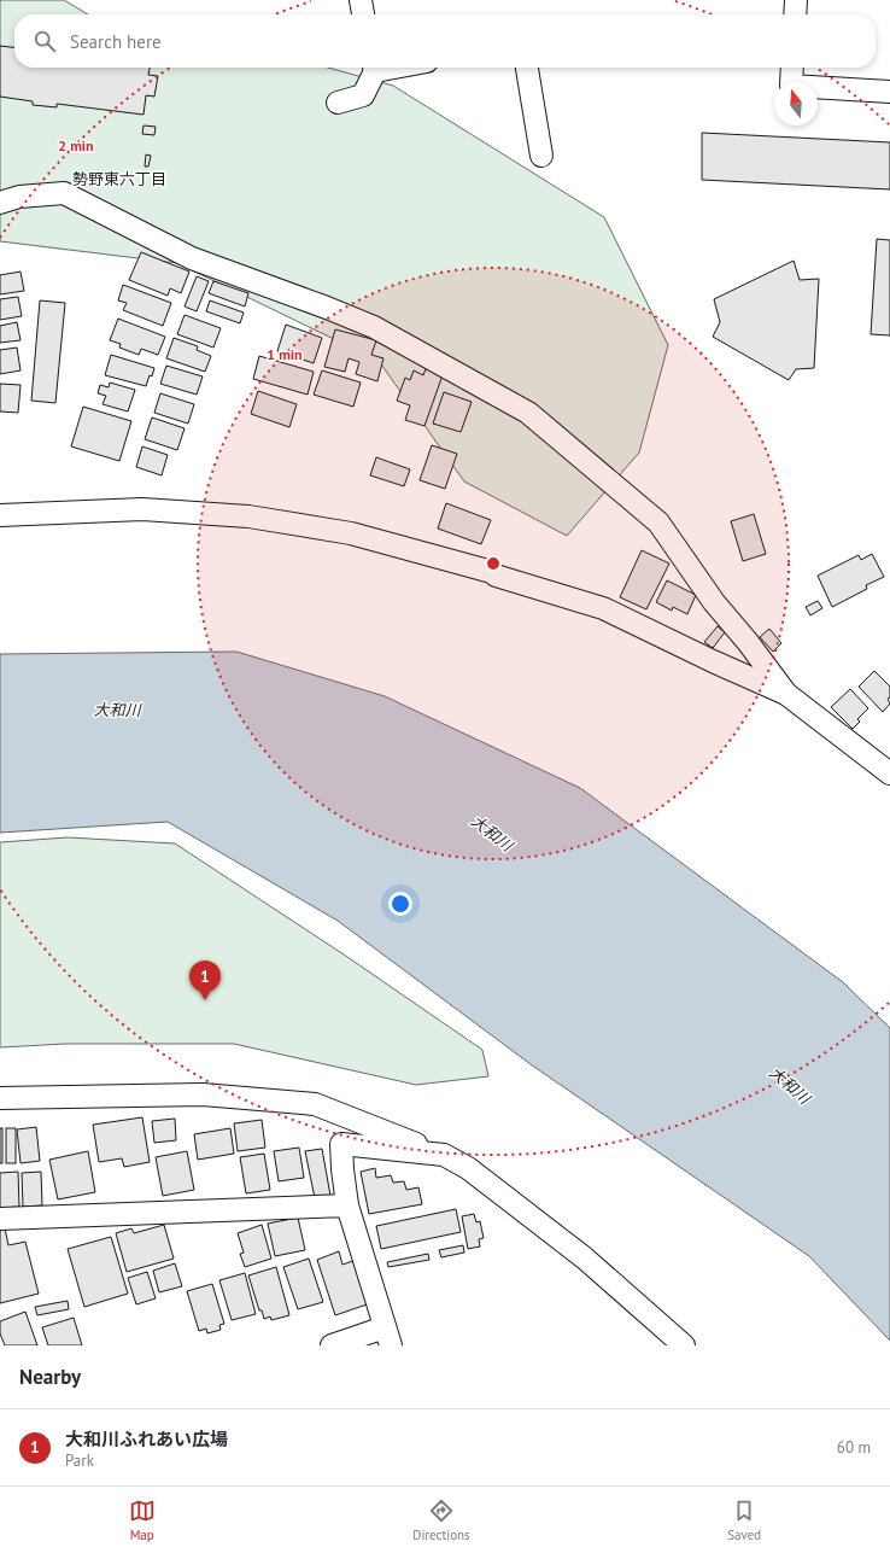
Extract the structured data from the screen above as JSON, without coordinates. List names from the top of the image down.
{
  "districts": ["勢野東六丁目"],
  "water": ["大和川"],
  "north": "top",
  "page": {
    "search": "Search here",
    "pins": "1",
    "heading": "Nearby",
    "list": [
      {
        "mark": "1",
        "name": "大和川ふれあい広場",
        "note": "Park",
        "value": "60 m"
      }
    ],
    "nav": ["Map", "Directions", "Saved"]
  },
  "rings": ["2 min", "1 min"]
}
